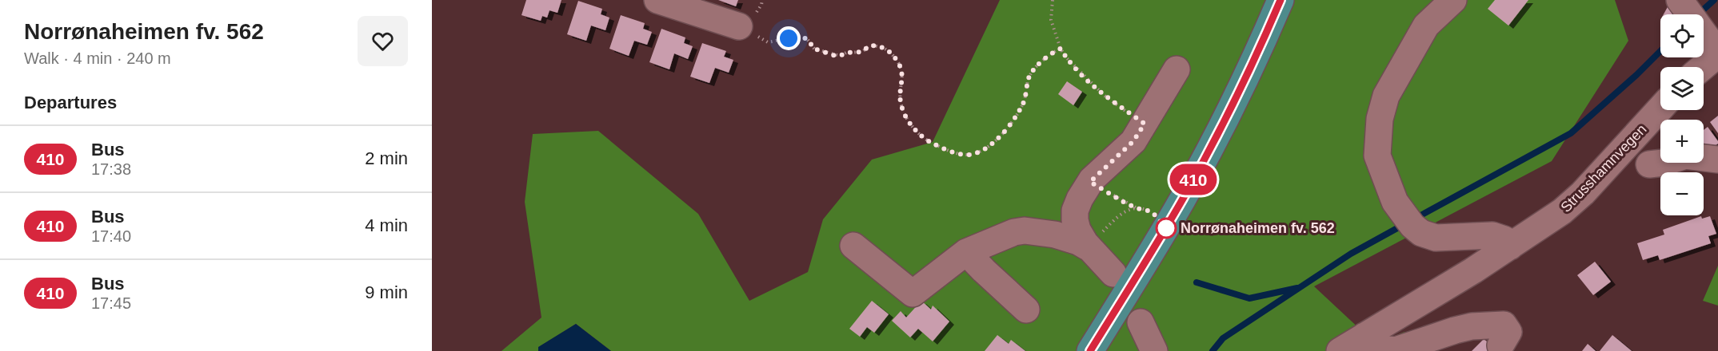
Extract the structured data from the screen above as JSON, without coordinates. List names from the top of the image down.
{
  "streets": {
    "street": ["Strusshamnvegen"]
  },
  "places": ["Norrønaheimen fv. 562"],
  "lines": ["bus line 410"],
  "page": {
    "heading": [
      ["Norrønaheimen fv. 562", "Walk · 4 min · 240 m"],
      "Departures"
    ],
    "on_map": "410",
    "map_buttons": ["+", "−"],
    "list": [
      {
        "mark": "410",
        "name": "Bus",
        "note": "17:38",
        "value": "2 min"
      },
      {
        "mark": "410",
        "name": "Bus",
        "note": "17:40",
        "value": "4 min"
      },
      {
        "mark": "410",
        "name": "Bus",
        "note": "17:45",
        "value": "9 min"
      }
    ]
  }
}
